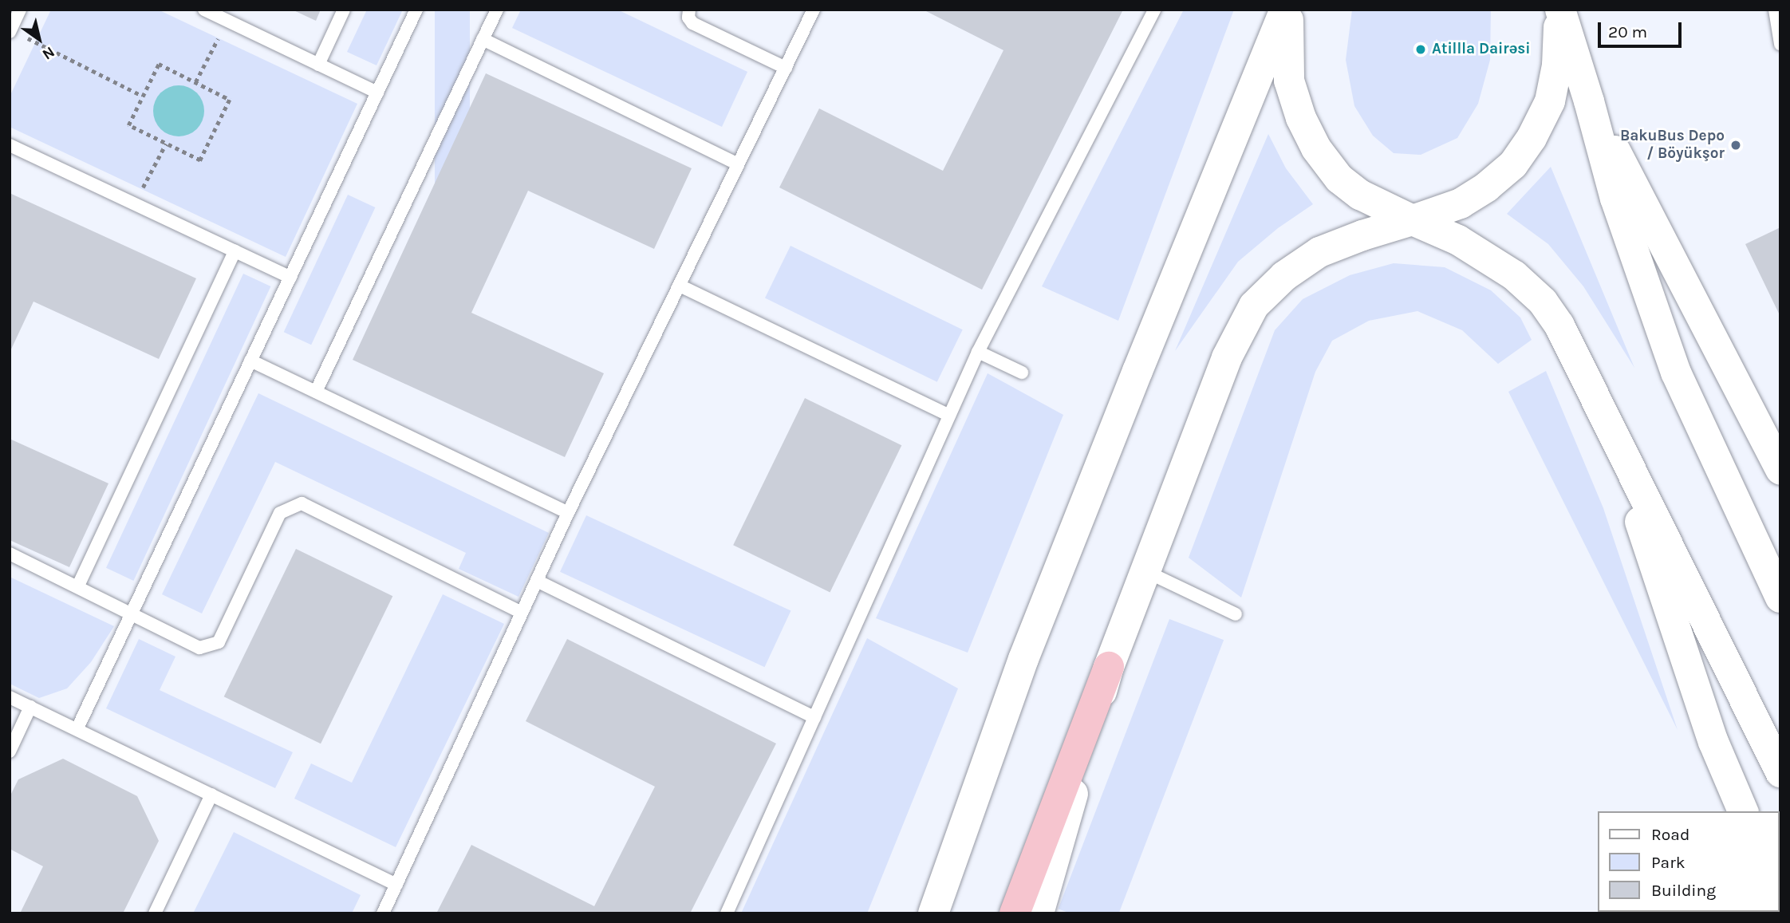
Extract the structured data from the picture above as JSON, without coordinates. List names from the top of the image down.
{
  "places": ["Atillla Dairəsi", "BakuBus Depo / Böyükşor"],
  "legend": ["Road", "Park", "Building"],
  "scale_bar": "20 m",
  "north": "bottom right"
}
